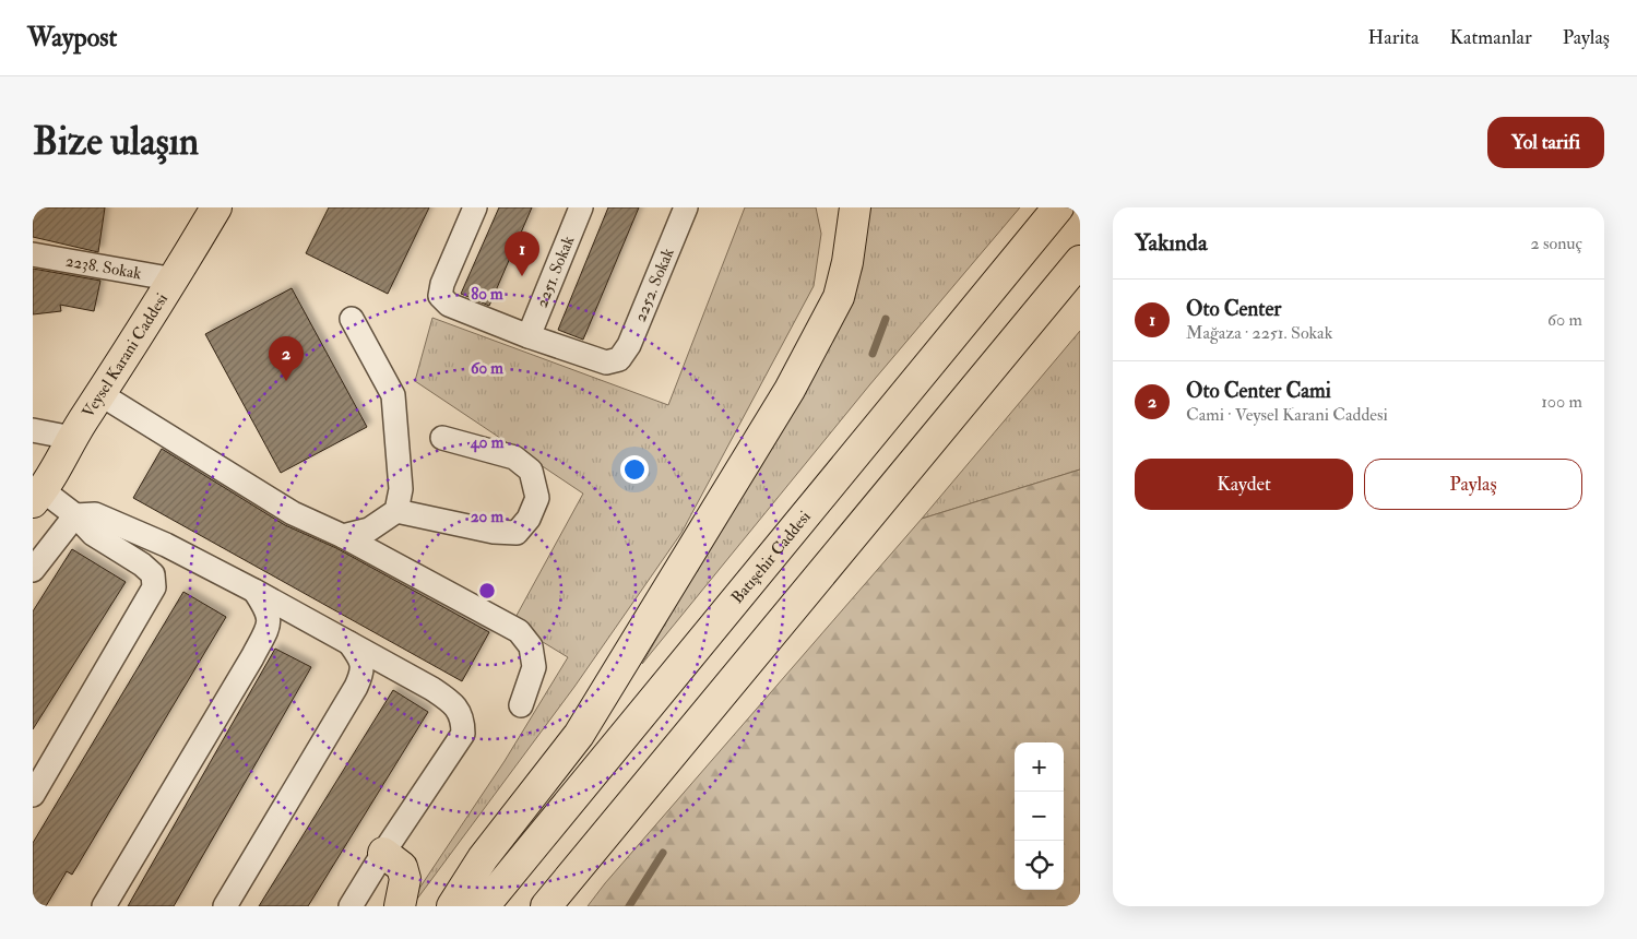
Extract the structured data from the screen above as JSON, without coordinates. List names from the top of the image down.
{
  "streets": {
    "main road": ["Veysel Karani Caddesi", "Batışehir Caddesi"],
    "street": ["2238. Sokak", "2251. Sokak", "2252. Sokak"]
  },
  "crossings": [
    ["2238. Sokak", "Veysel Karani Caddesi"],
    ["2251. Sokak", "2252. Sokak"]
  ],
  "page": {
    "header": "Waypost",
    "nav": ["Harita", "Katmanlar", "Paylaş"],
    "buttons": [
      "Yol tarifi",
      ["Kaydet", "Paylaş"]
    ],
    "title": "Bize ulaşın",
    "heading": ["Yakında", "2 sonuç"],
    "pins": ["1", "2"],
    "list": [
      {
        "mark": "1",
        "name": "Oto Center",
        "note": "Mağaza · 2251. Sokak",
        "value": "60 m"
      },
      {
        "mark": "2",
        "name": "Oto Center Cami",
        "note": "Cami · Veysel Karani Caddesi",
        "value": "100 m"
      }
    ],
    "map_buttons": ["+", "−"]
  },
  "rings": [
    "80 m",
    "60 m",
    "40 m",
    "20 m"
  ]
}
